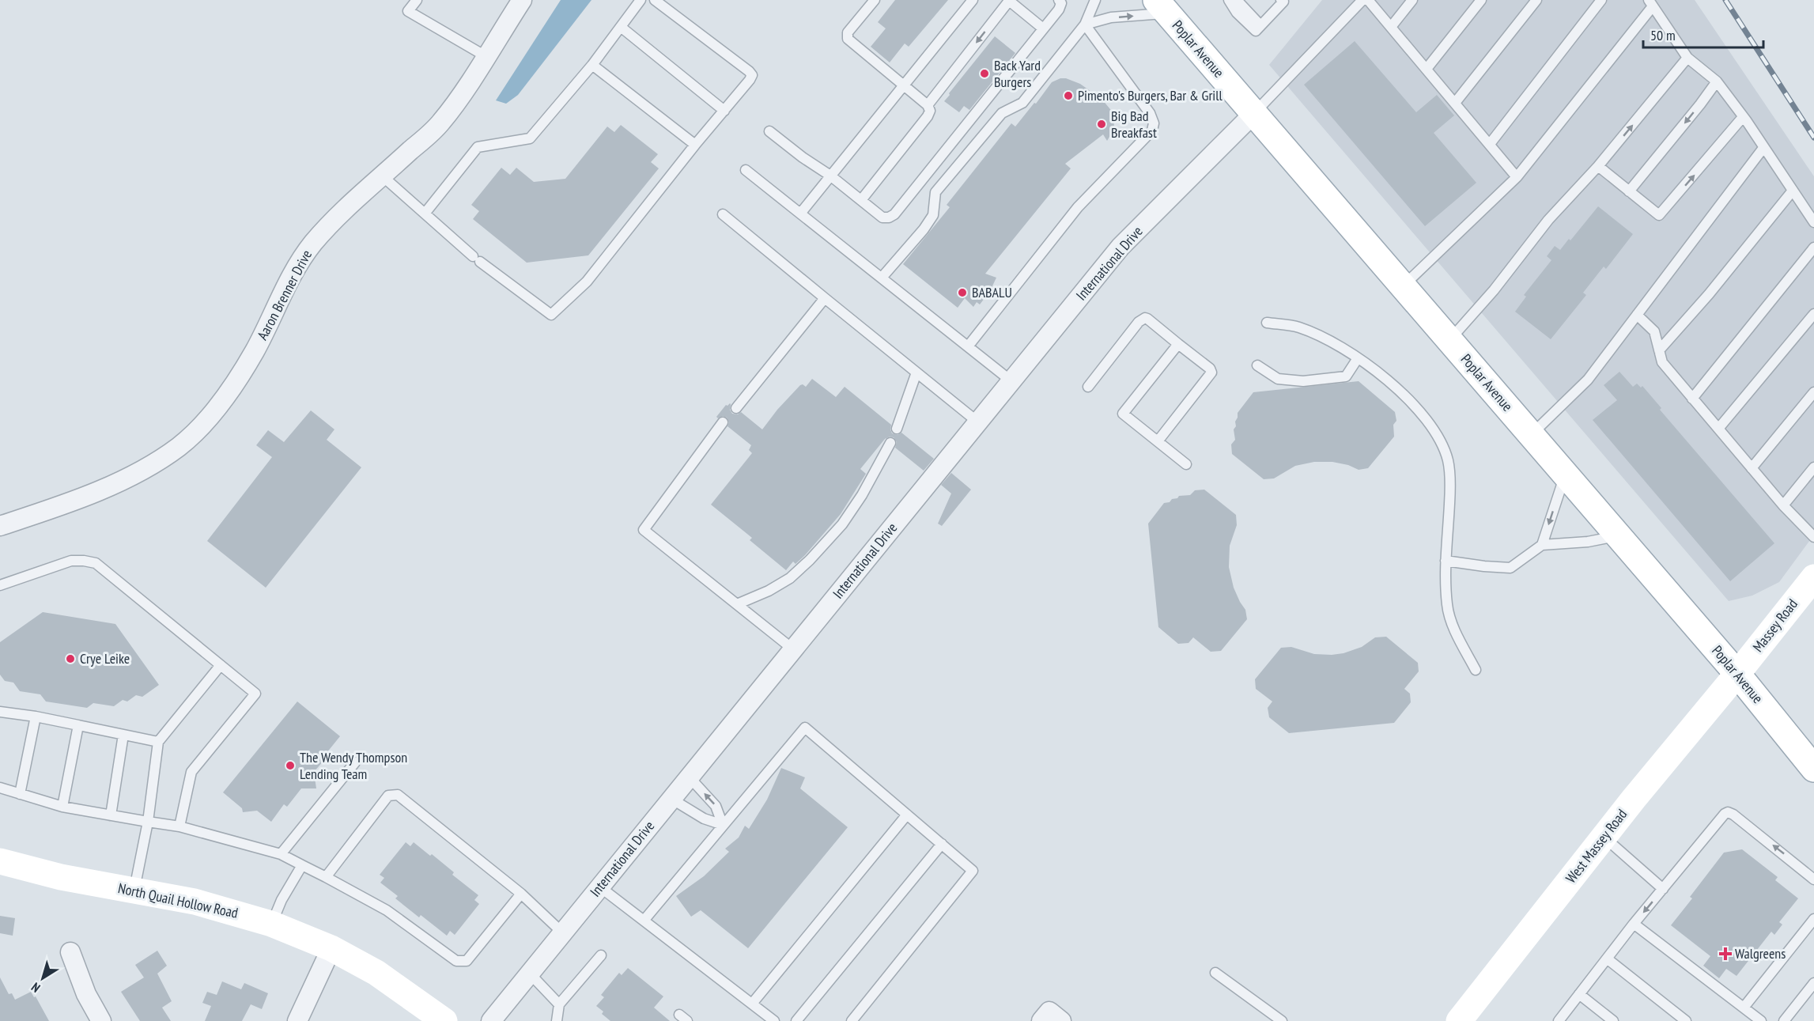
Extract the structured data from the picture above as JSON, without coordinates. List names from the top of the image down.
{
  "streets": {
    "street": [
      "Poplar Avenue",
      "International Drive",
      "Aaron Brenner Drive",
      "Massey Road",
      "West Massey Road",
      "North Quail Hollow Road"
    ]
  },
  "crossings": [
    ["Poplar Avenue", "International Drive"],
    ["Poplar Avenue", "Massey Road"],
    ["Poplar Avenue", "West Massey Road"],
    ["Massey Road", "West Massey Road"]
  ],
  "places": {
    "other": [
      "Back Yard Burgers",
      "Pimento's Burgers, Bar & Grill",
      "Big Bad Breakfast",
      "BABALU",
      "Crye Leike",
      "The Wendy Thompson Lending Team"
    ],
    "health": ["Walgreens"]
  },
  "scale_bar": "50 m",
  "north": "bottom left"
}
